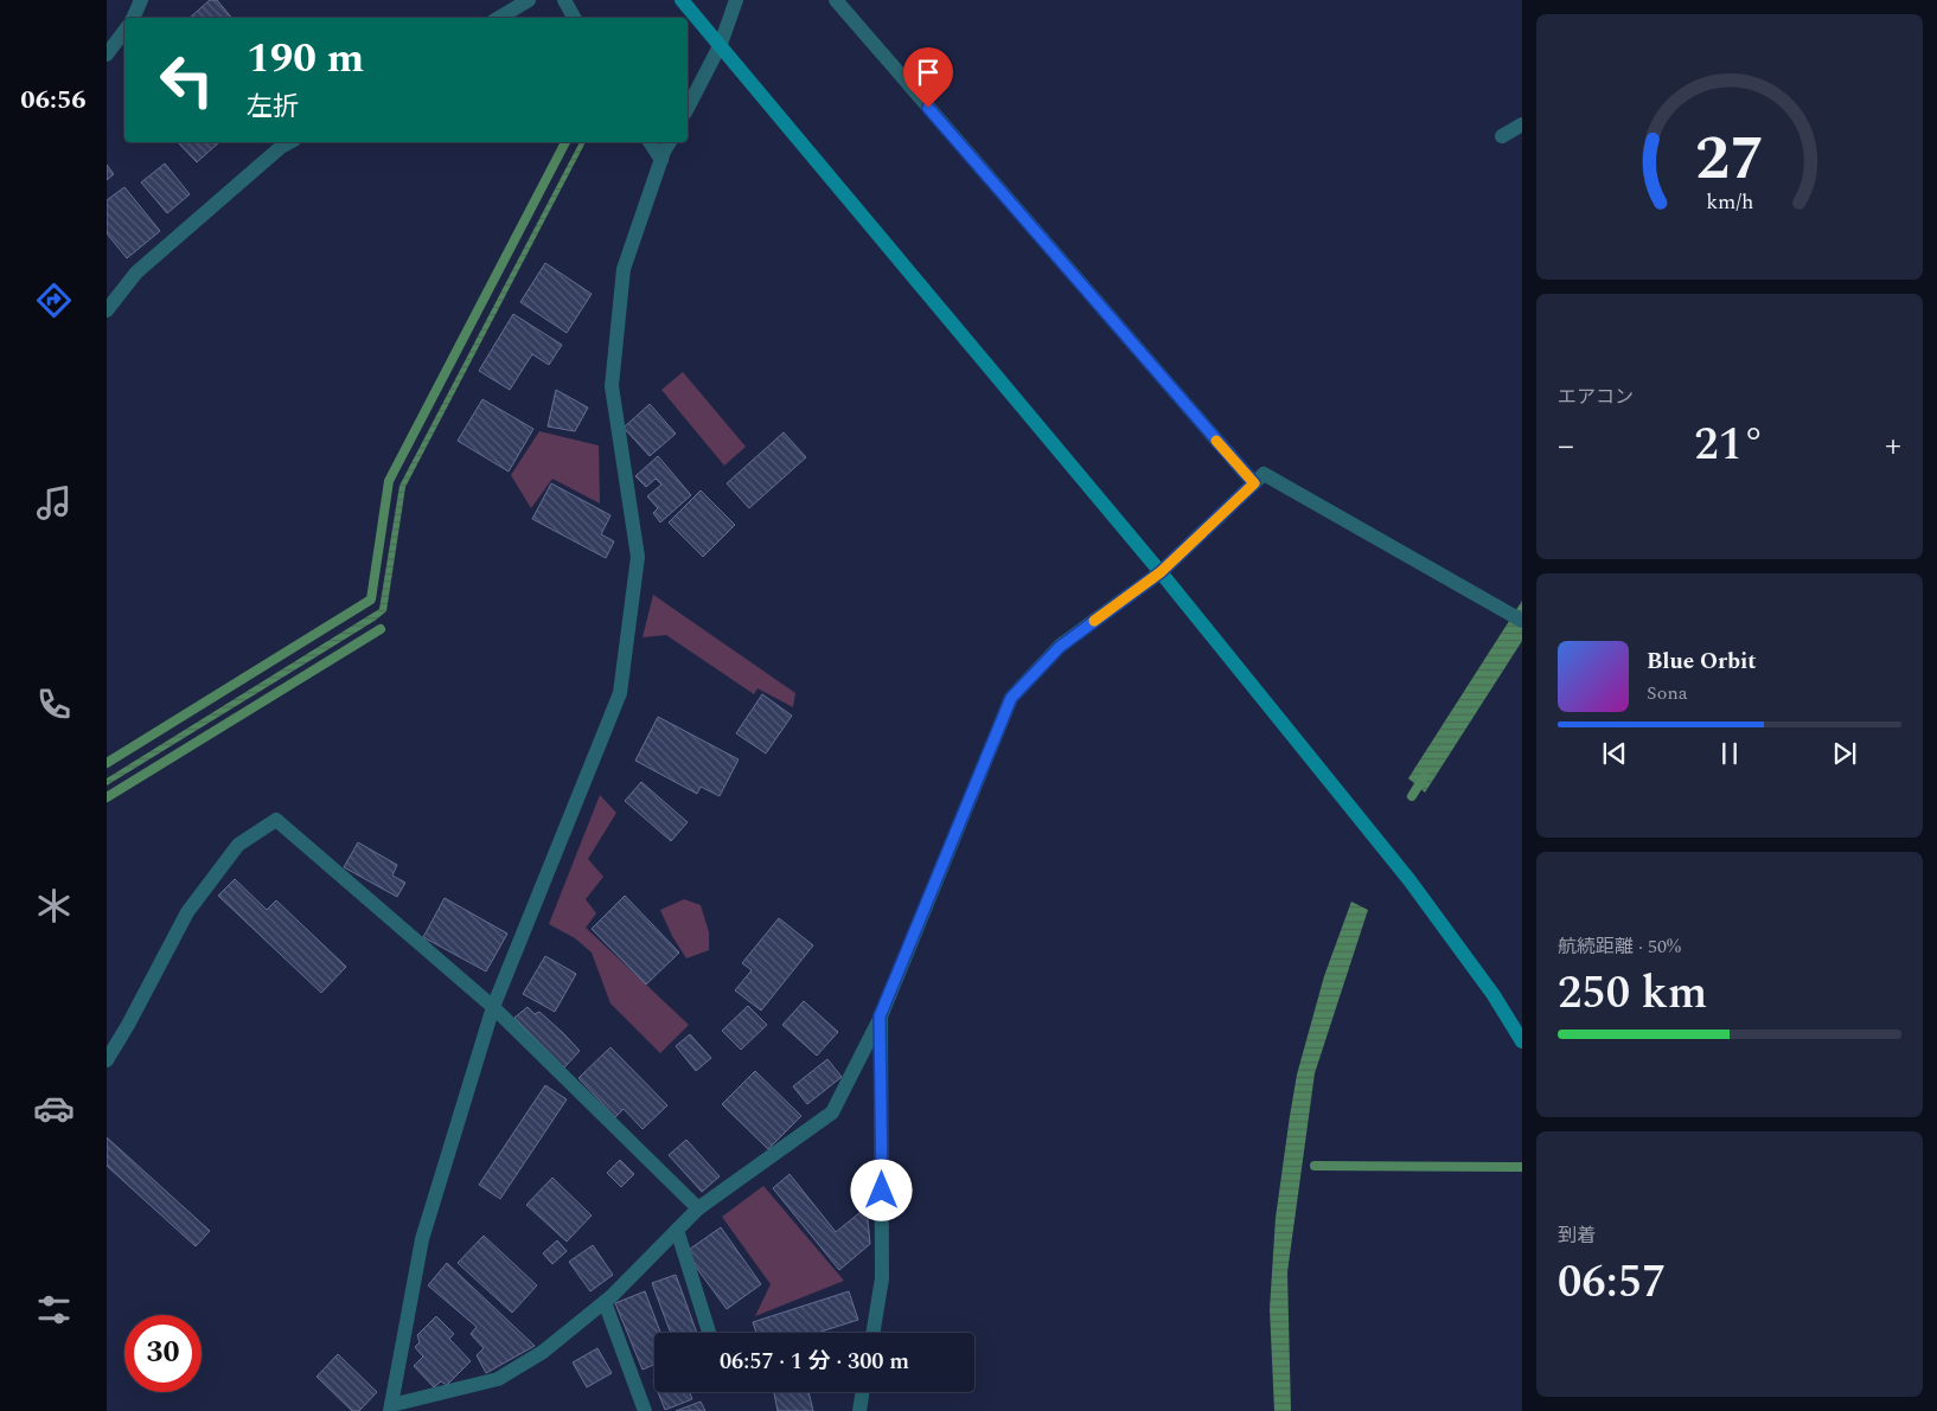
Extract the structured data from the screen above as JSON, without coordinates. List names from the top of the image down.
{
  "page": {
    "tabs": "06:56",
    "turn": ["190 m", "左折"],
    "tile": [
      "エアコン",
      ["航続距離 · 50%", "250 km"],
      ["到着", "06:57"]
    ],
    "heat": ["−", "21°", "+"],
    "song": ["Blue Orbit", "Sona"],
    "limit": "30",
    "trip": "06:57 · 1 分 · 300 m",
    "gauge": ["27", "km/h"]
  }
}
